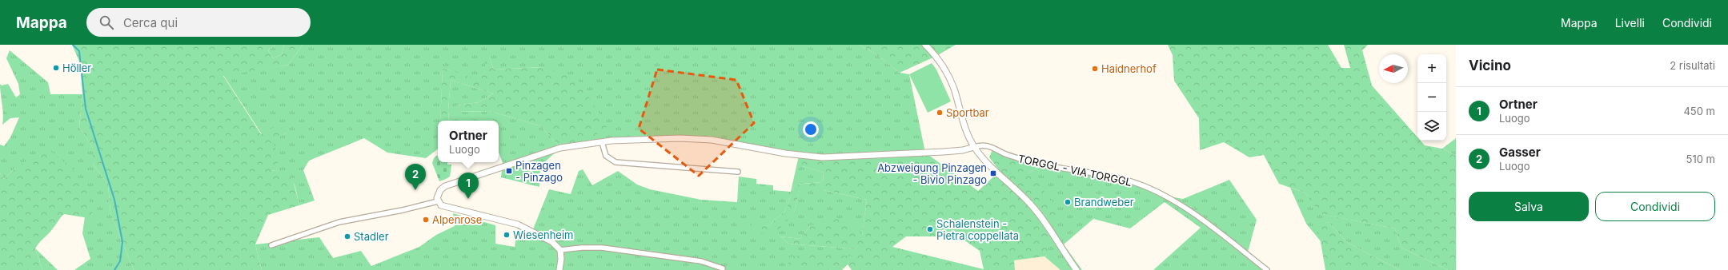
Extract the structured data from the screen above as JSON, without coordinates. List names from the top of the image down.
{
  "streets": {
    "street": ["TORGGL - VIA TORGGL"]
  },
  "places": {
    "other": [
      "Höller",
      "Haidnerhof",
      "Sportbar",
      "Brandweber",
      "Alpenrose",
      "Schalenstein - Pietra coppellata",
      "Wiesenheim",
      "Stadler"
    ],
    "transit": ["Pinzagen - Pinzago", "Abzweigung Pinzagen - Bivio Pinzago"]
  },
  "north": "left",
  "page": {
    "header": "Mappa",
    "search": "Cerca qui",
    "nav": ["Mappa", "Livelli", "Condividi"],
    "heading": ["Vicino", "2 risultati"],
    "map_buttons": ["+", "−"],
    "list": [
      {
        "mark": "1",
        "name": "Ortner",
        "note": "Luogo",
        "value": "450 m"
      },
      {
        "mark": "2",
        "name": "Gasser",
        "note": "Luogo",
        "value": "510 m"
      }
    ],
    "popup": ["Ortner", "Luogo"],
    "pins": ["2", "1"],
    "buttons": ["Salva", "Condividi"]
  }
}
